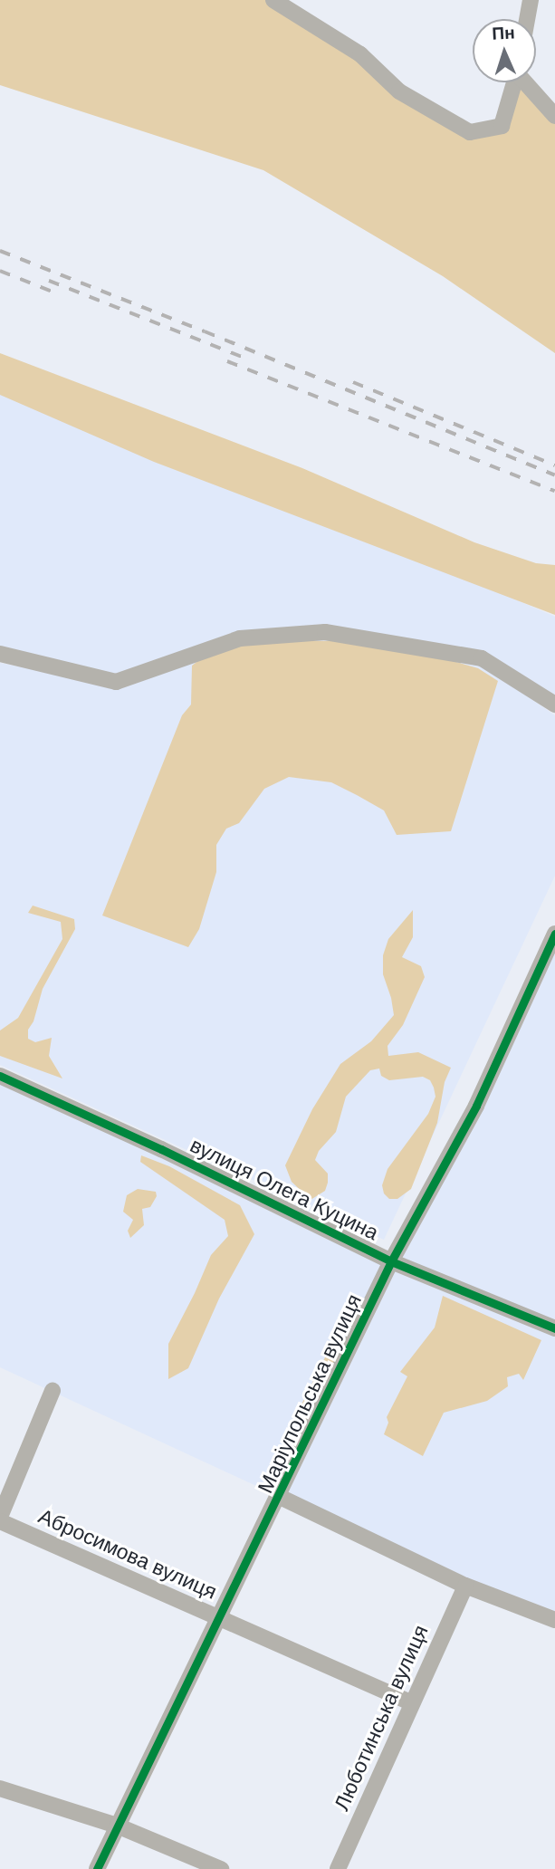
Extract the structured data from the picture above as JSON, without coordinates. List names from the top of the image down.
{
  "streets": {
    "street": [
      "вулиця Олега Куцина",
      "Маріупольська вулиця",
      "Абросимова вулиця",
      "Люботинська вулиця"
    ]
  },
  "crossings": [
    ["вулиця Олега Куцина", "Маріупольська вулиця"],
    ["Маріупольська вулиця", "Абросимова вулиця"],
    ["Абросимова вулиця", "Люботинська вулиця"]
  ],
  "north": "top"
}
